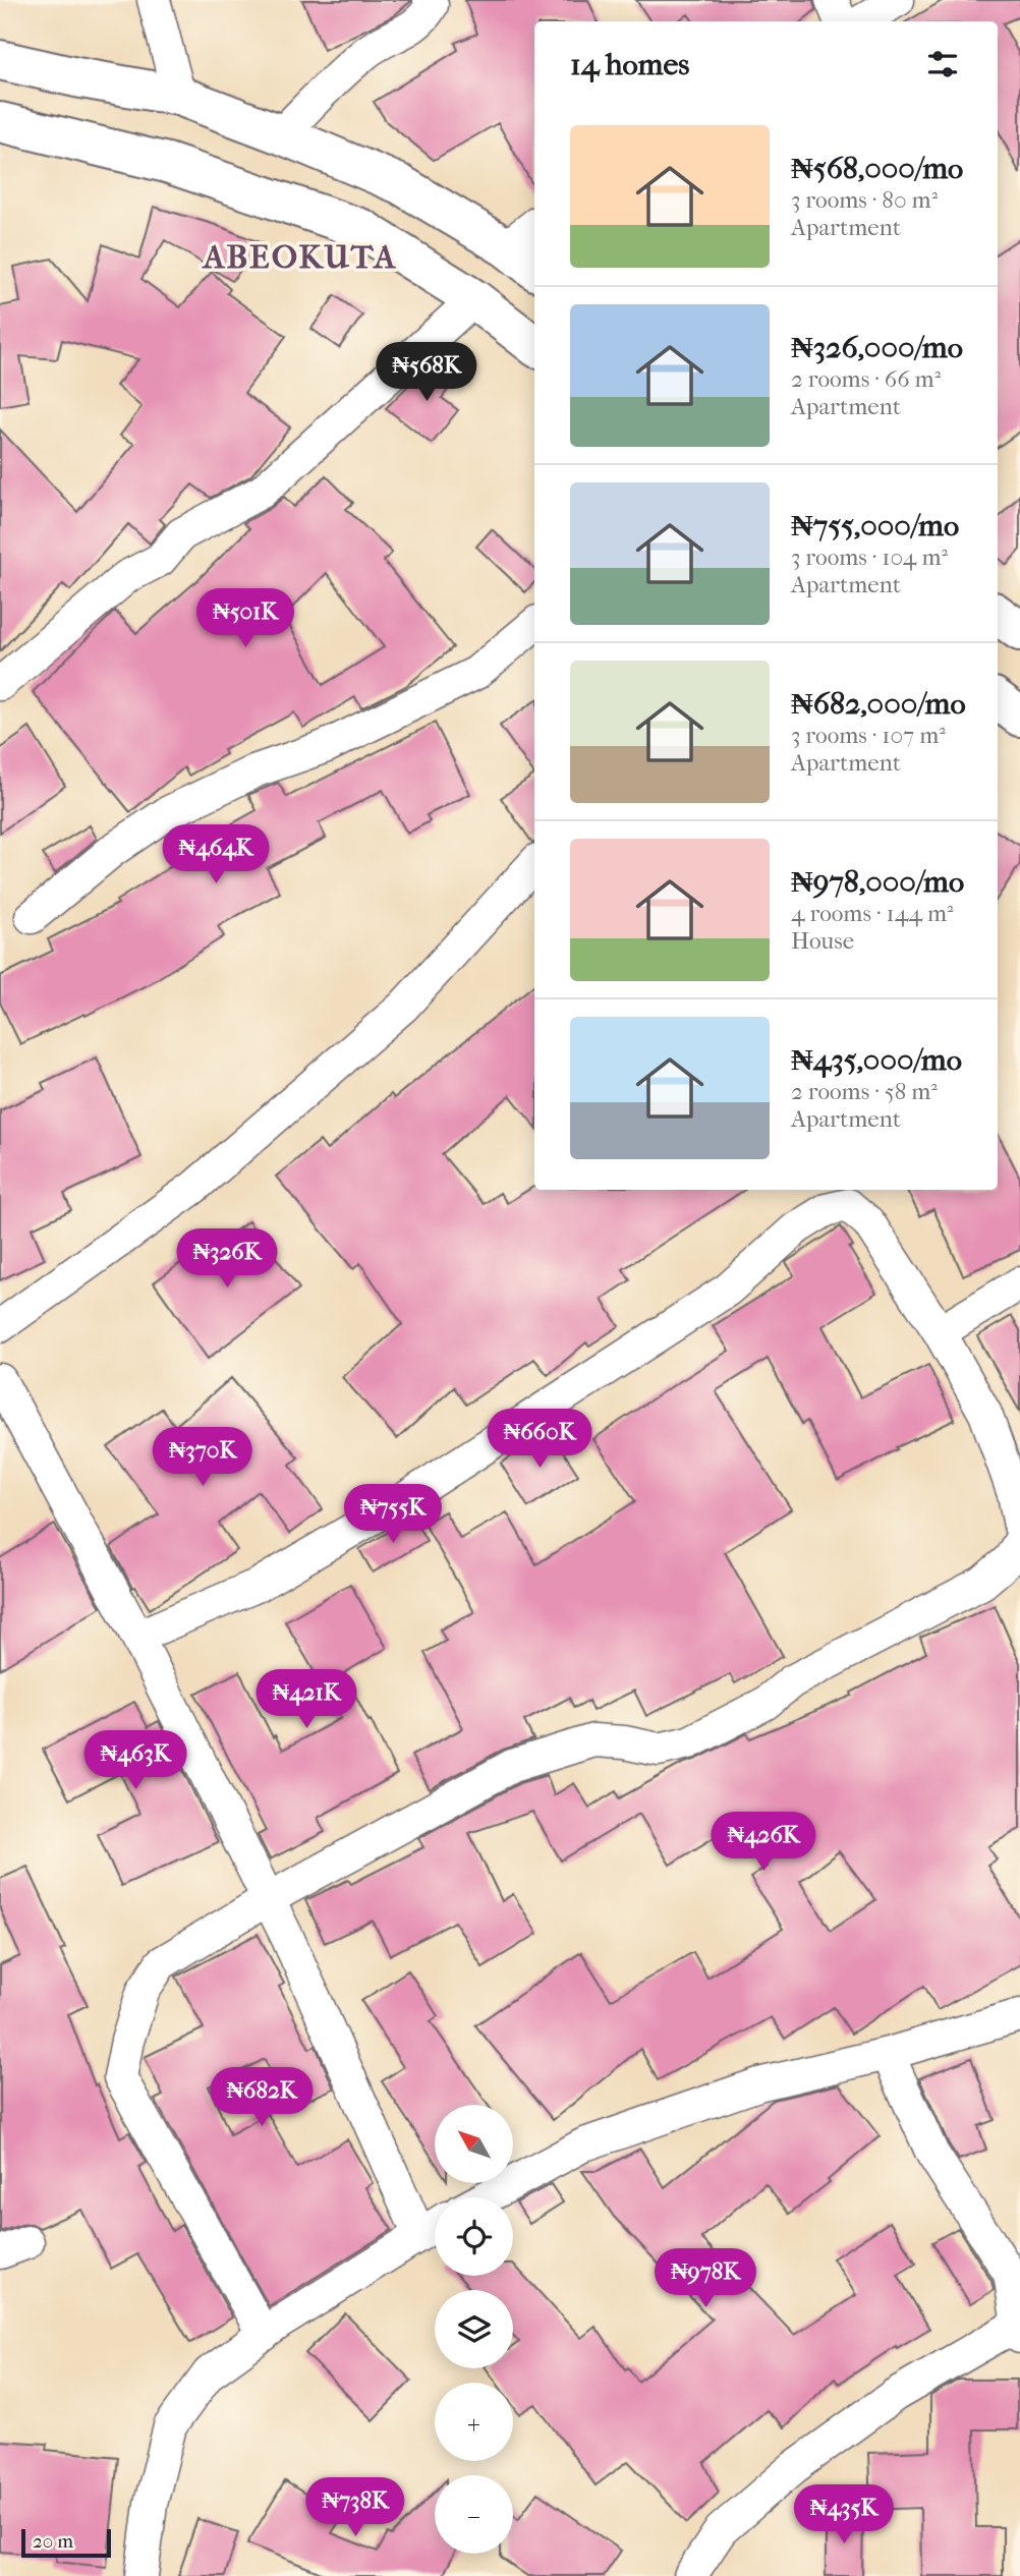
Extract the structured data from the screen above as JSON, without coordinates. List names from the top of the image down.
{
  "districts": ["ABEOKUTA"],
  "scale_bar": "20 m",
  "north": "top left",
  "page": {
    "heading": "14 homes",
    "list": [
      {
        "name": "₦568,000/mo",
        "note": "3 rooms · 80 m² · Apartment"
      },
      {
        "name": "₦326,000/mo",
        "note": "2 rooms · 66 m² · Apartment"
      },
      {
        "name": "₦755,000/mo",
        "note": "3 rooms · 104 m² · Apartment"
      },
      {
        "name": "₦682,000/mo",
        "note": "3 rooms · 107 m² · Apartment"
      },
      {
        "name": "₦978,000/mo",
        "note": "4 rooms · 144 m² · House"
      },
      {
        "name": "₦435,000/mo",
        "note": "2 rooms · 58 m² · Apartment"
      }
    ],
    "price": [
      "₦568K",
      "₦501K",
      "₦464K",
      "₦326K",
      "₦660K",
      "₦370K",
      "₦755K",
      "₦421K",
      "₦463K",
      "₦426K",
      "₦682K",
      "₦978K",
      "₦738K",
      "₦435K"
    ],
    "map_buttons": ["+", "−"],
    "scale": "20 m"
  }
}
